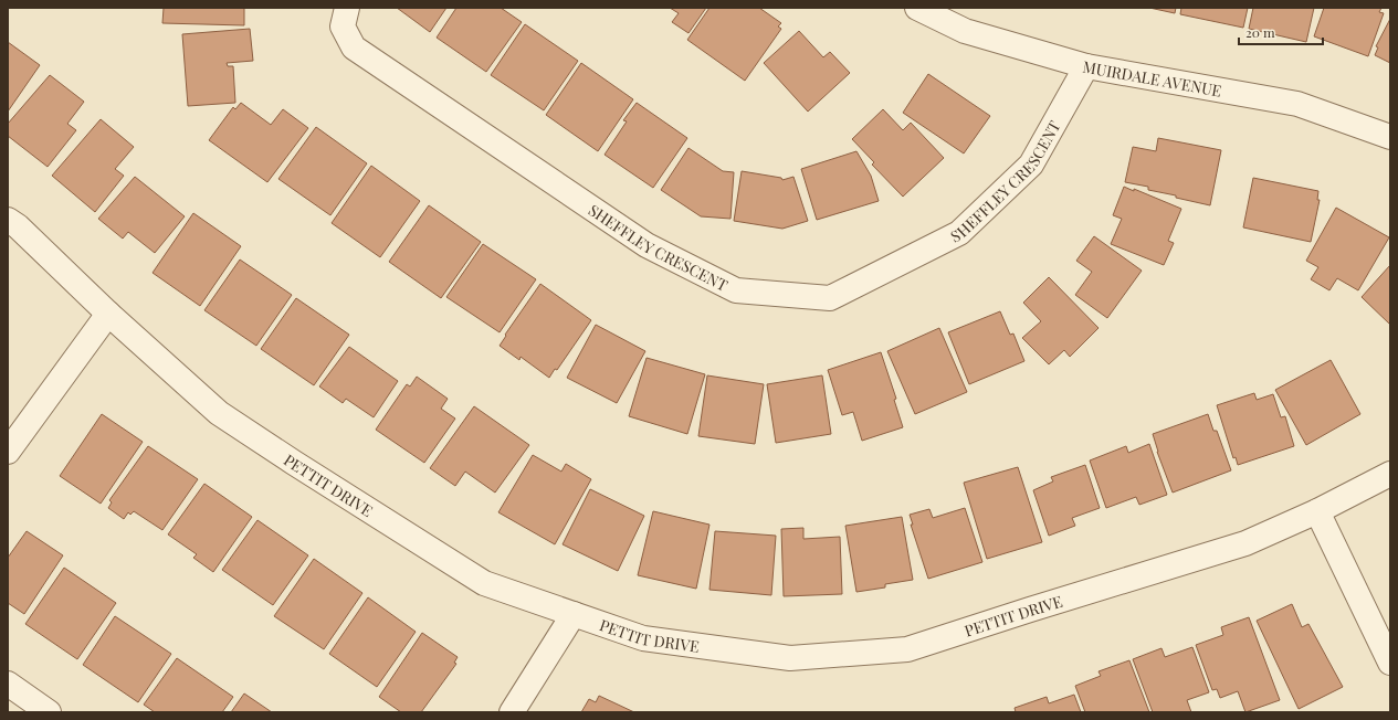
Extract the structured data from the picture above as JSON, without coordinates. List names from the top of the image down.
{
  "streets": {
    "street": ["MUIRDALE AVENUE", "SHEFFLEY CRESCENT", "PETTIT DRIVE"]
  },
  "crossings": [
    ["MUIRDALE AVENUE", "SHEFFLEY CRESCENT"]
  ],
  "scale_bar": "20 m"
}
